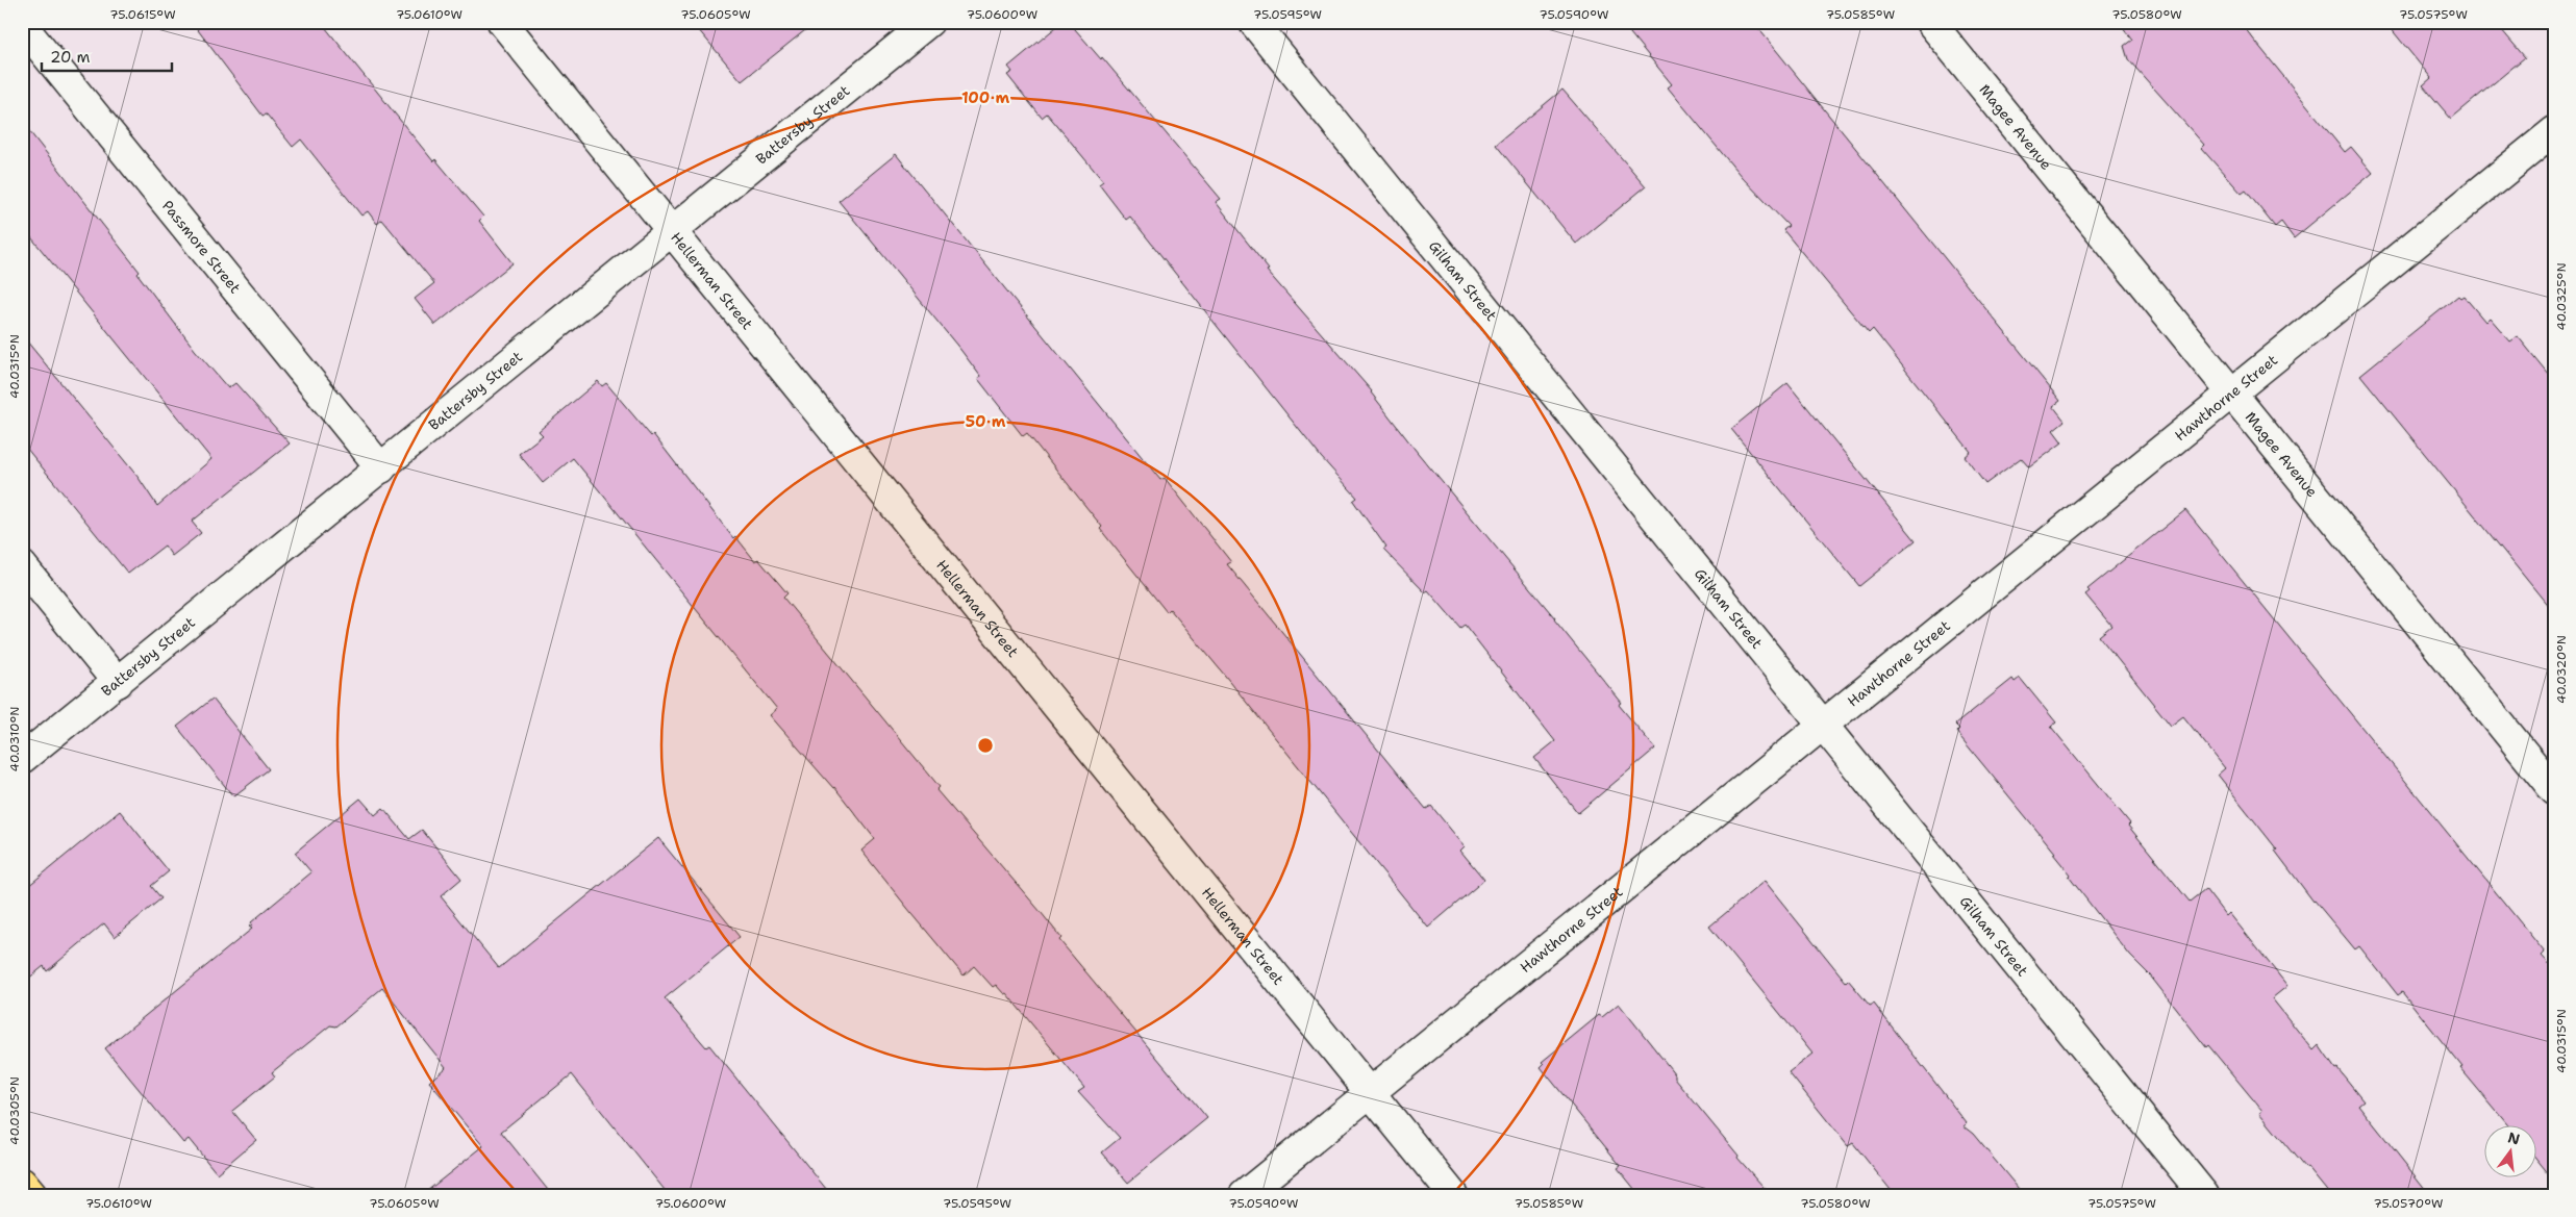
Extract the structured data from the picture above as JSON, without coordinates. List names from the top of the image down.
{
  "streets": {
    "street": [
      "Battersby Street",
      "Magee Avenue",
      "Passmore Street",
      "Hellerman Street",
      "Gilham Street",
      "Hawthorne Street"
    ]
  },
  "crossings": [
    ["Battersby Street", "Passmore Street"],
    ["Battersby Street", "Hellerman Street"],
    ["Magee Avenue", "Hawthorne Street"],
    ["Hellerman Street", "Hawthorne Street"],
    ["Gilham Street", "Hawthorne Street"]
  ],
  "scale_bar": "20 m",
  "north": "top",
  "coordinates": [
    "75.0615°W",
    "75.0610°W",
    "75.0605°W",
    "75.0600°W",
    "75.0595°W",
    "75.0590°W",
    "75.0585°W",
    "75.0580°W",
    "75.0575°W",
    "40.0325°N",
    "40.0315°N",
    "40.0320°N",
    "40.0310°N",
    "40.0305°N",
    "75.0570°W"
  ],
  "rings": ["100 m", "50 m"]
}
